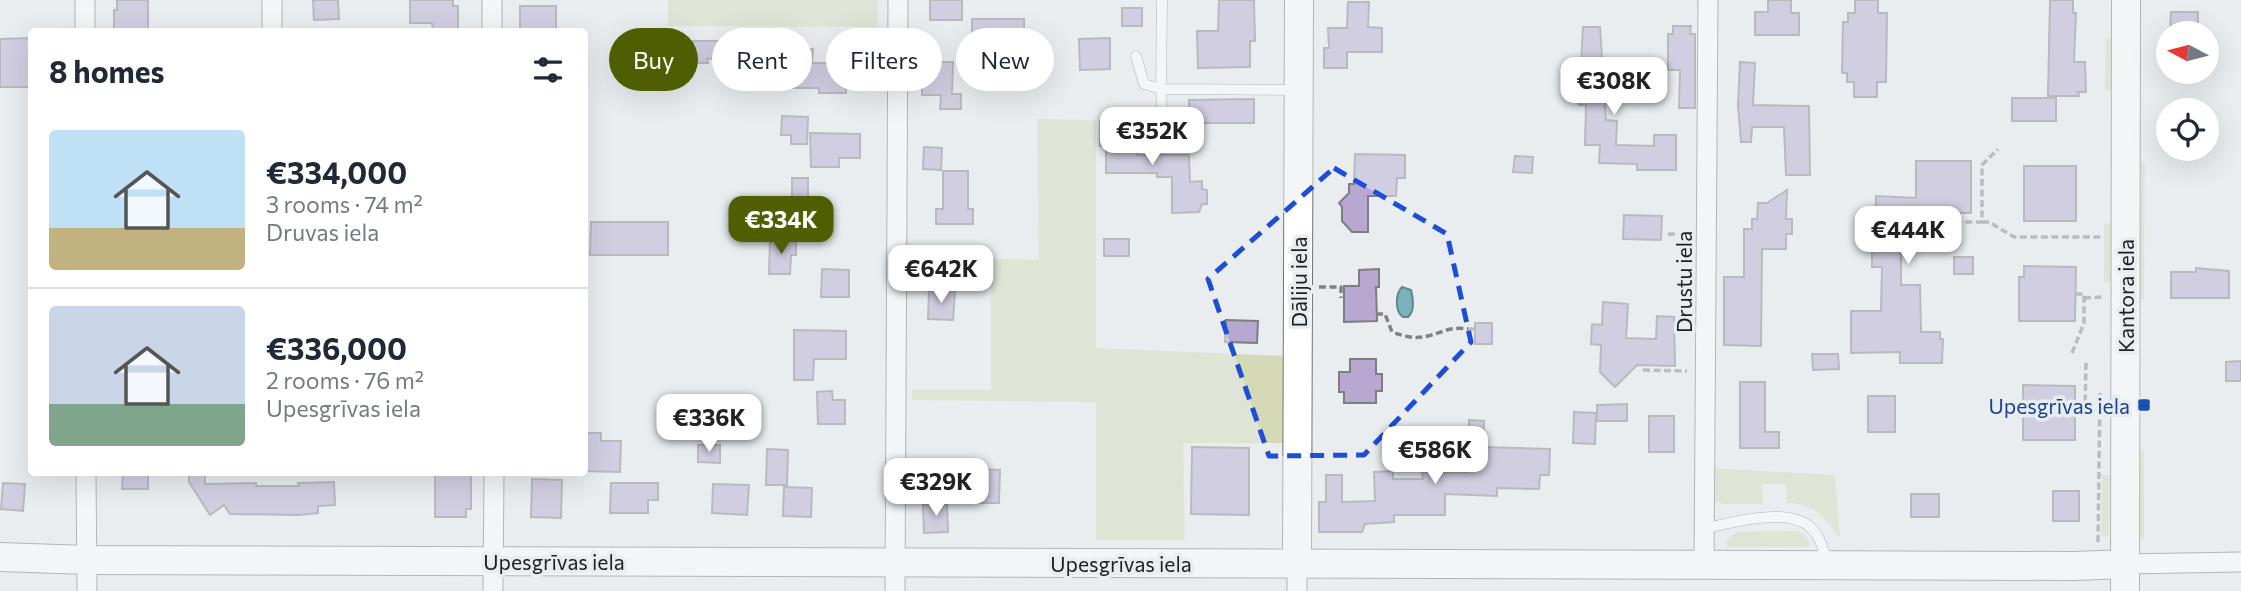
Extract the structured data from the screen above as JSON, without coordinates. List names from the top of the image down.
{
  "streets": {
    "street": [
      "Dāliju iela",
      "Drustu iela",
      "Kantora iela",
      "Upesgrīvas iela"
    ]
  },
  "crossings": [
    ["Dāliju iela", "Upesgrīvas iela"],
    ["Drustu iela", "Upesgrīvas iela"],
    ["Kantora iela", "Upesgrīvas iela"]
  ],
  "places": {
    "transit": ["Upesgrīvas iela"]
  },
  "north": "left",
  "page": {
    "chip": [
      "Buy",
      "Rent",
      "Filters",
      "New"
    ],
    "heading": "8 homes",
    "price": [
      "€308K",
      "€352K",
      "€334K",
      "€444K",
      "€642K",
      "€336K",
      "€586K",
      "€329K"
    ],
    "list": [
      {
        "name": "€334,000",
        "note": "3 rooms · 74 m² · Druvas iela"
      },
      {
        "name": "€336,000",
        "note": "2 rooms · 76 m² · Upesgrīvas iela"
      }
    ]
  }
}
